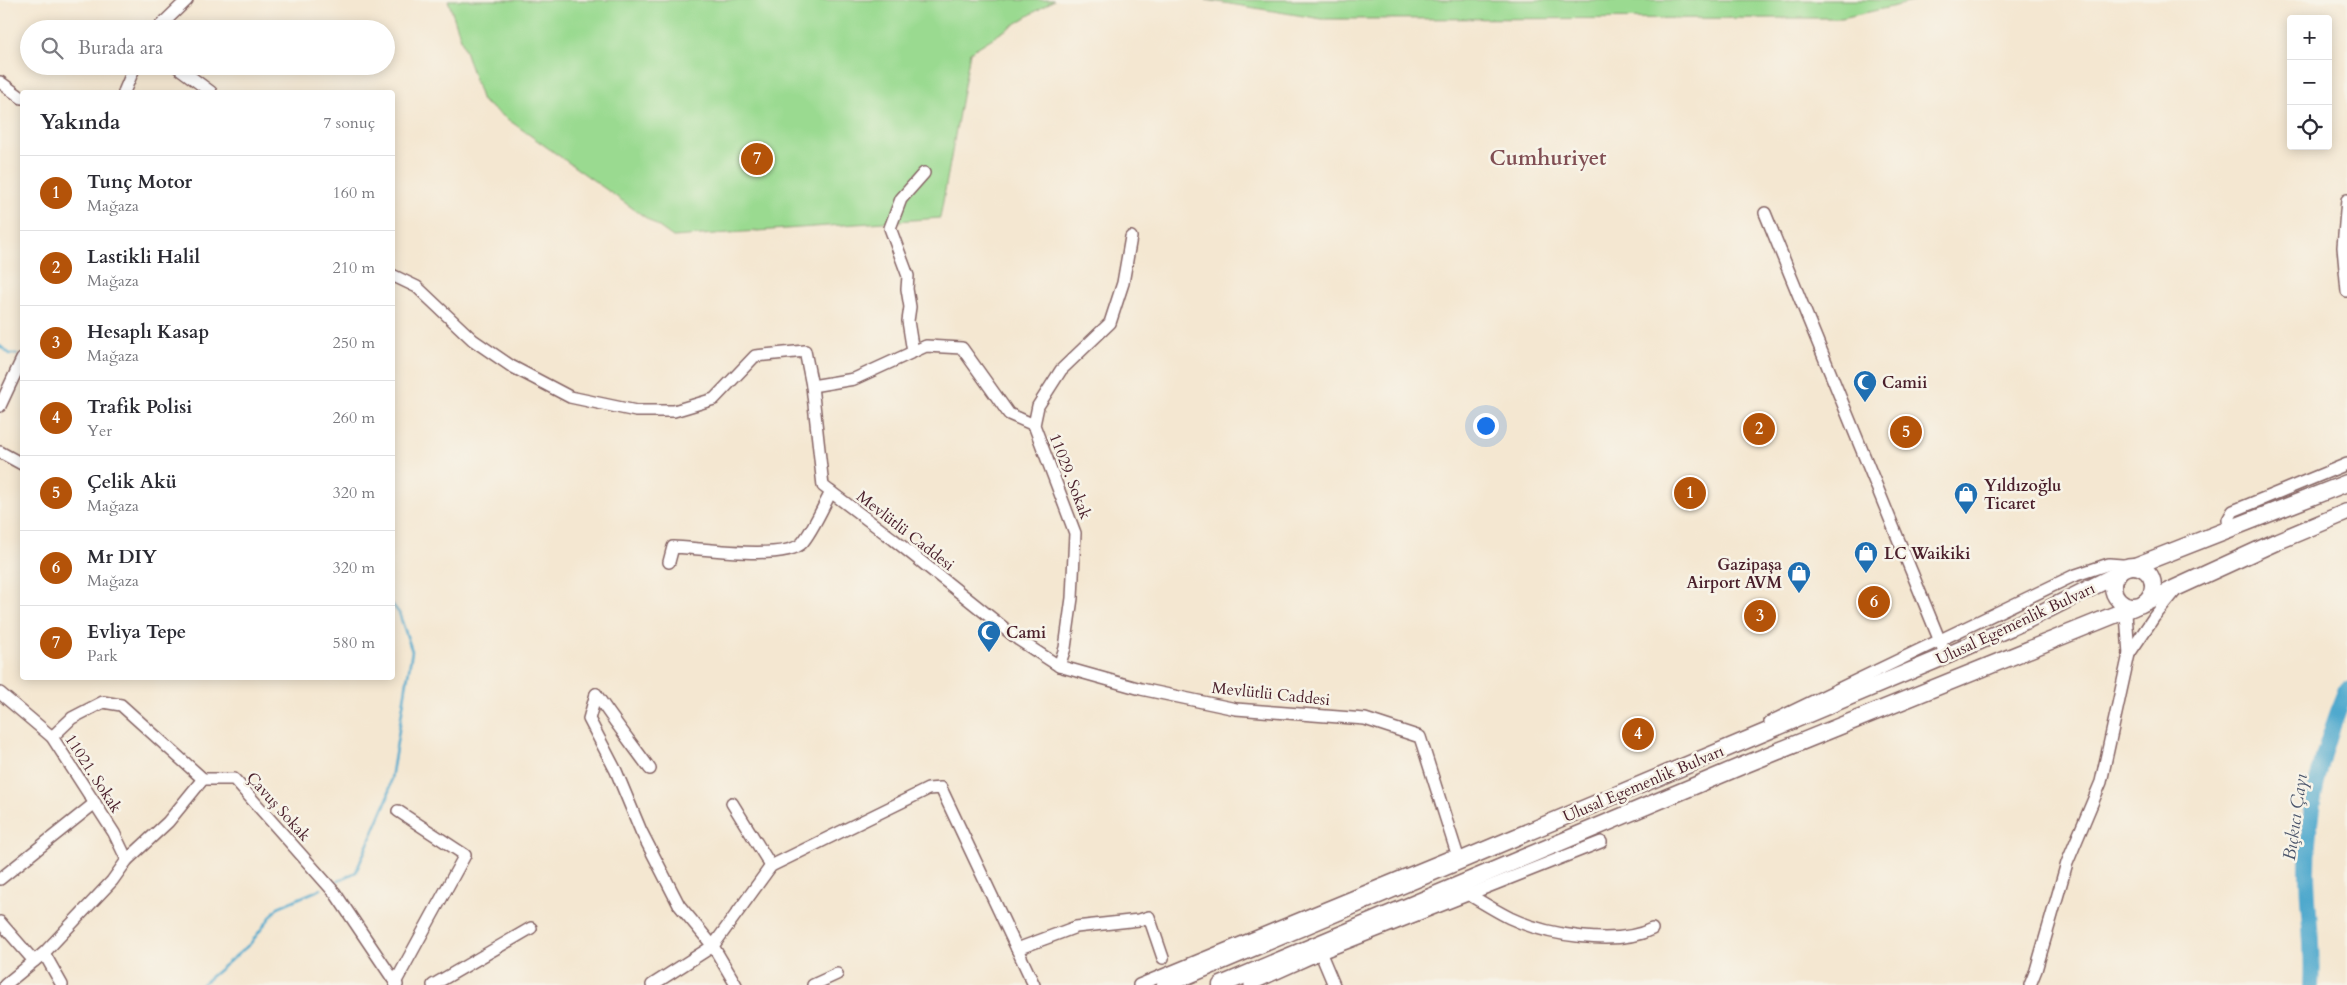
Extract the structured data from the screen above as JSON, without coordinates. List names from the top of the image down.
{
  "streets": {
    "highway": ["Ulusal Egemenlik Bulvarı"],
    "street": [
      "11029. Sokak",
      "Mevlütlü Caddesi",
      "11021. Sokak",
      "Çavuş Sokak"
    ]
  },
  "crossings": [
    ["11029. Sokak", "Mevlütlü Caddesi"],
    ["Mevlütlü Caddesi", "Ulusal Egemenlik Bulvarı"]
  ],
  "districts": ["Cumhuriyet"],
  "water": ["Bıçkıcı Çayı"],
  "places": {
    "mosque": ["Camii", "Cami"],
    "shop": ["Yıldızoğlu Ticaret", "LC Waikiki", "Gazipaşa Airport AVM"]
  },
  "page": {
    "map_buttons": ["+", "−"],
    "search": "Burada ara",
    "heading": ["Yakında", "7 sonuç"],
    "pins": [
      "7",
      "2",
      "5",
      "1",
      "6",
      "3",
      "4"
    ],
    "list": [
      {
        "mark": "1",
        "name": "Tunç Motor",
        "note": "Mağaza",
        "value": "160 m"
      },
      {
        "mark": "2",
        "name": "Lastikli Halil",
        "note": "Mağaza",
        "value": "210 m"
      },
      {
        "mark": "3",
        "name": "Hesaplı Kasap",
        "note": "Mağaza",
        "value": "250 m"
      },
      {
        "mark": "4",
        "name": "Trafik Polisi",
        "note": "Yer",
        "value": "260 m"
      },
      {
        "mark": "5",
        "name": "Çelik Akü",
        "note": "Mağaza",
        "value": "320 m"
      },
      {
        "mark": "6",
        "name": "Mr DIY",
        "note": "Mağaza",
        "value": "320 m"
      },
      {
        "mark": "7",
        "name": "Evliya Tepe",
        "note": "Park",
        "value": "580 m"
      }
    ]
  }
}
